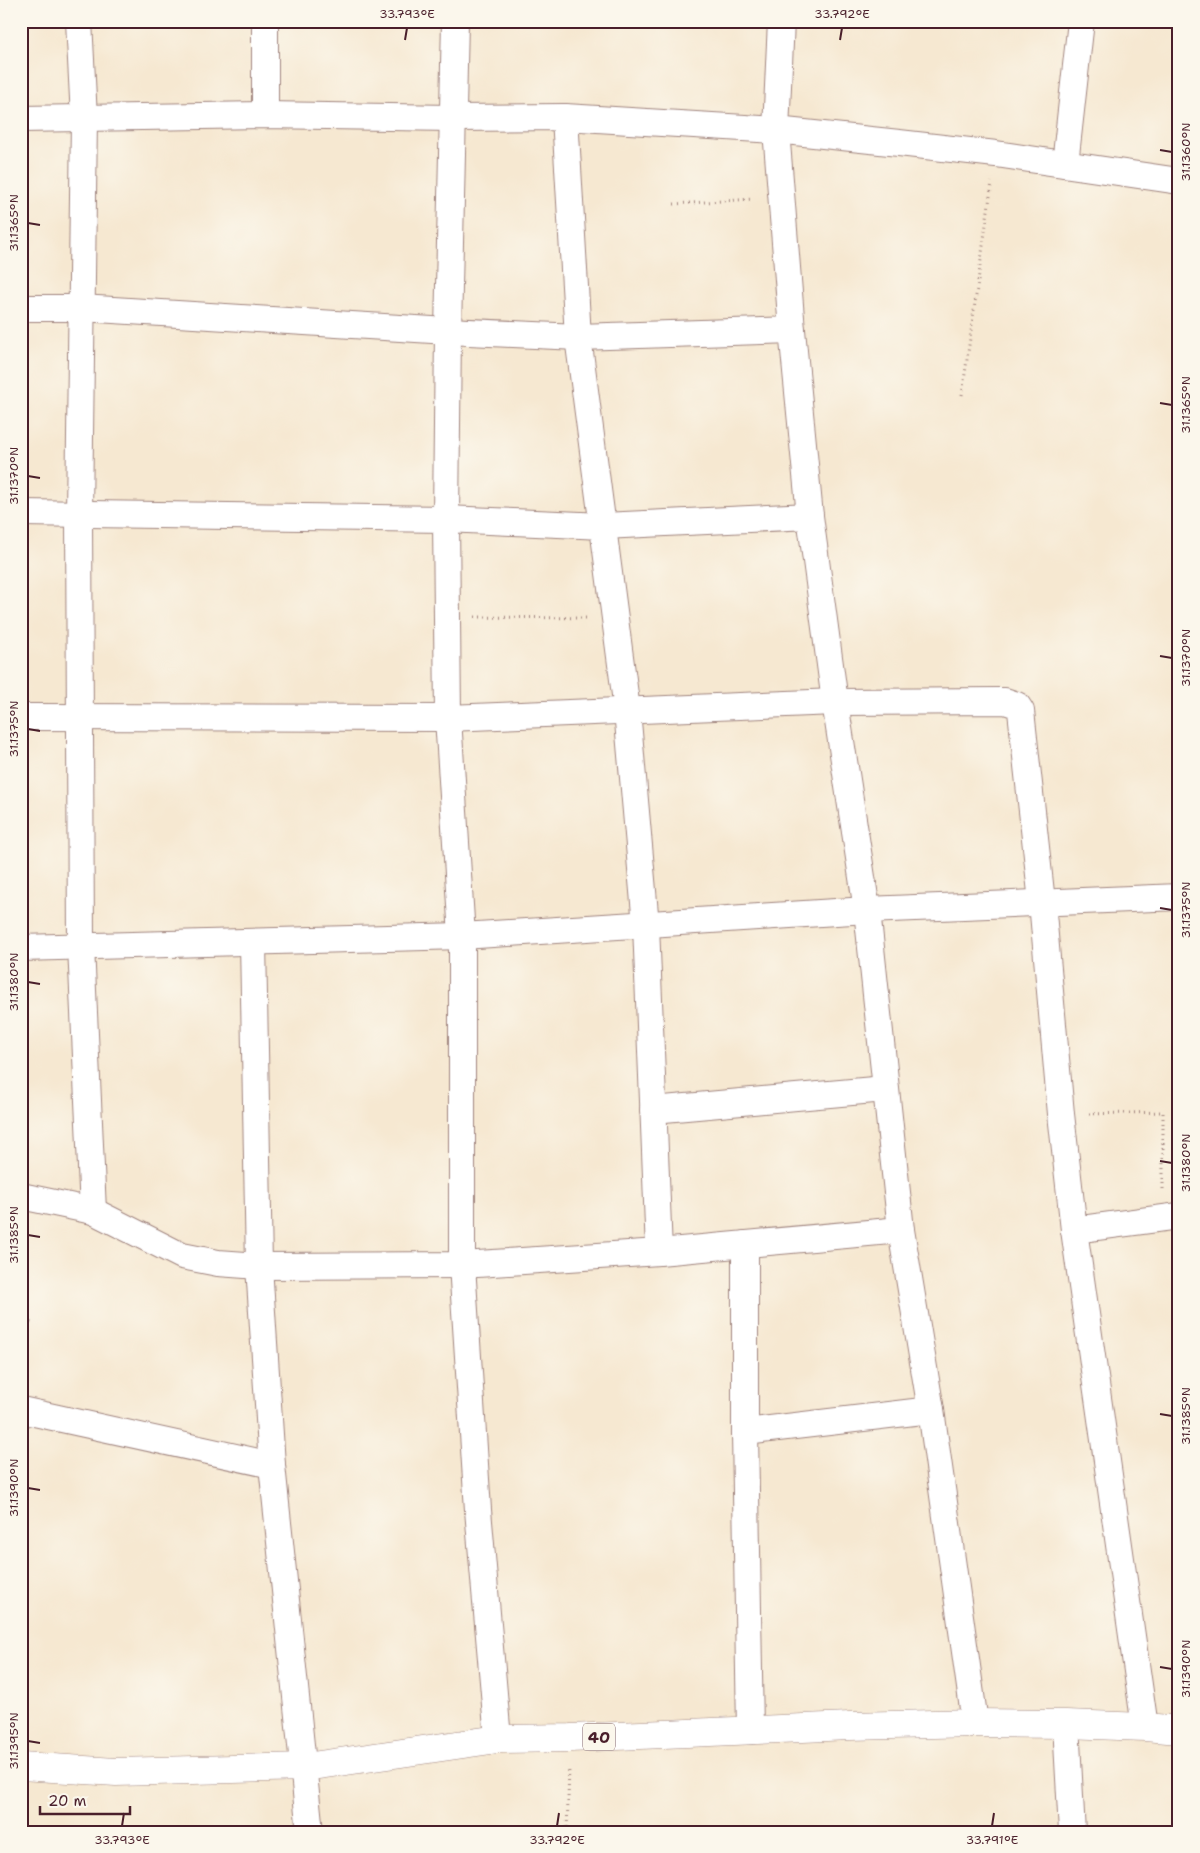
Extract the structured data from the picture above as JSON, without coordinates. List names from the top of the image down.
{
  "streets": {
    "highway": ["40"]
  },
  "scale_bar": "20 m",
  "coordinates": [
    "33.793°E",
    "33.792°E",
    "31.1360°N",
    "31.1365°N",
    "31.1370°N",
    "31.1375°N",
    "31.1380°N",
    "31.1385°N",
    "31.1390°N",
    "31.1395°N",
    "33.791°E"
  ]
}
